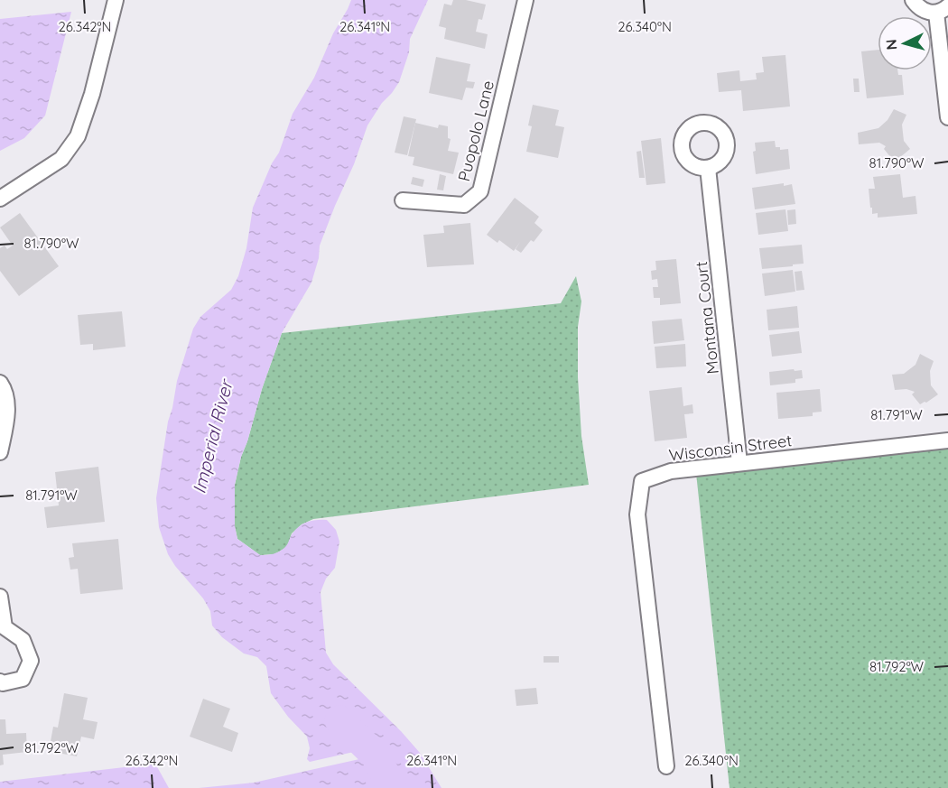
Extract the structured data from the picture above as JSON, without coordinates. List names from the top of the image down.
{
  "streets": {
    "street": ["Puopolo Lane", "Montana Court", "Wisconsin Street"]
  },
  "crossings": [
    ["Montana Court", "Wisconsin Street"]
  ],
  "water": ["Imperial River"],
  "north": "left",
  "coordinates": [
    "26.342°N",
    "26.341°N",
    "26.340°N",
    "81.790°W",
    "81.791°W",
    "81.792°W"
  ]
}
